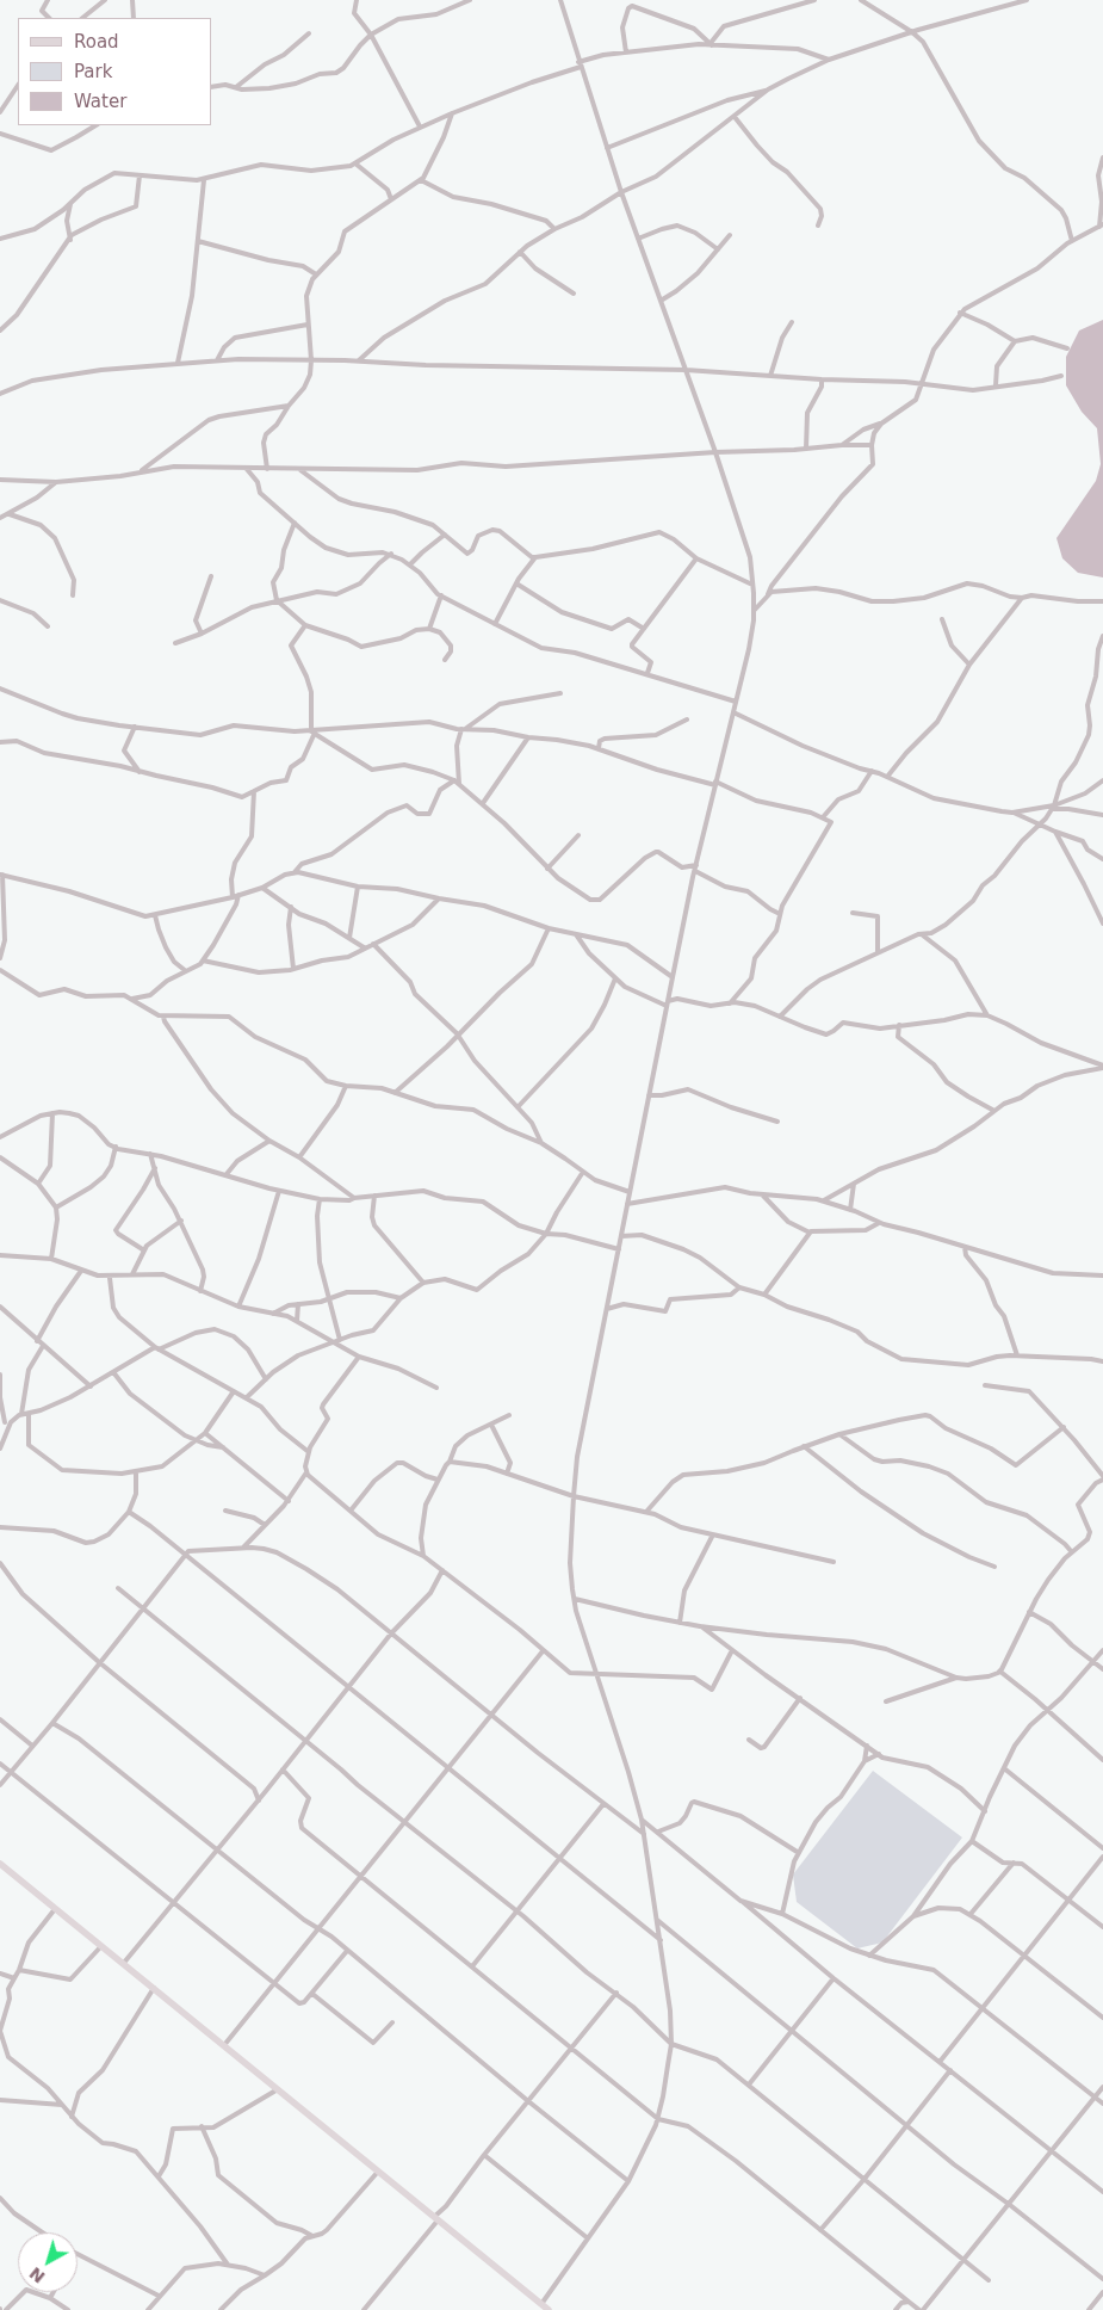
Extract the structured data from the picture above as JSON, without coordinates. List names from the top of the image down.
{
  "legend": ["Road", "Park", "Water"],
  "north": "bottom left"
}
